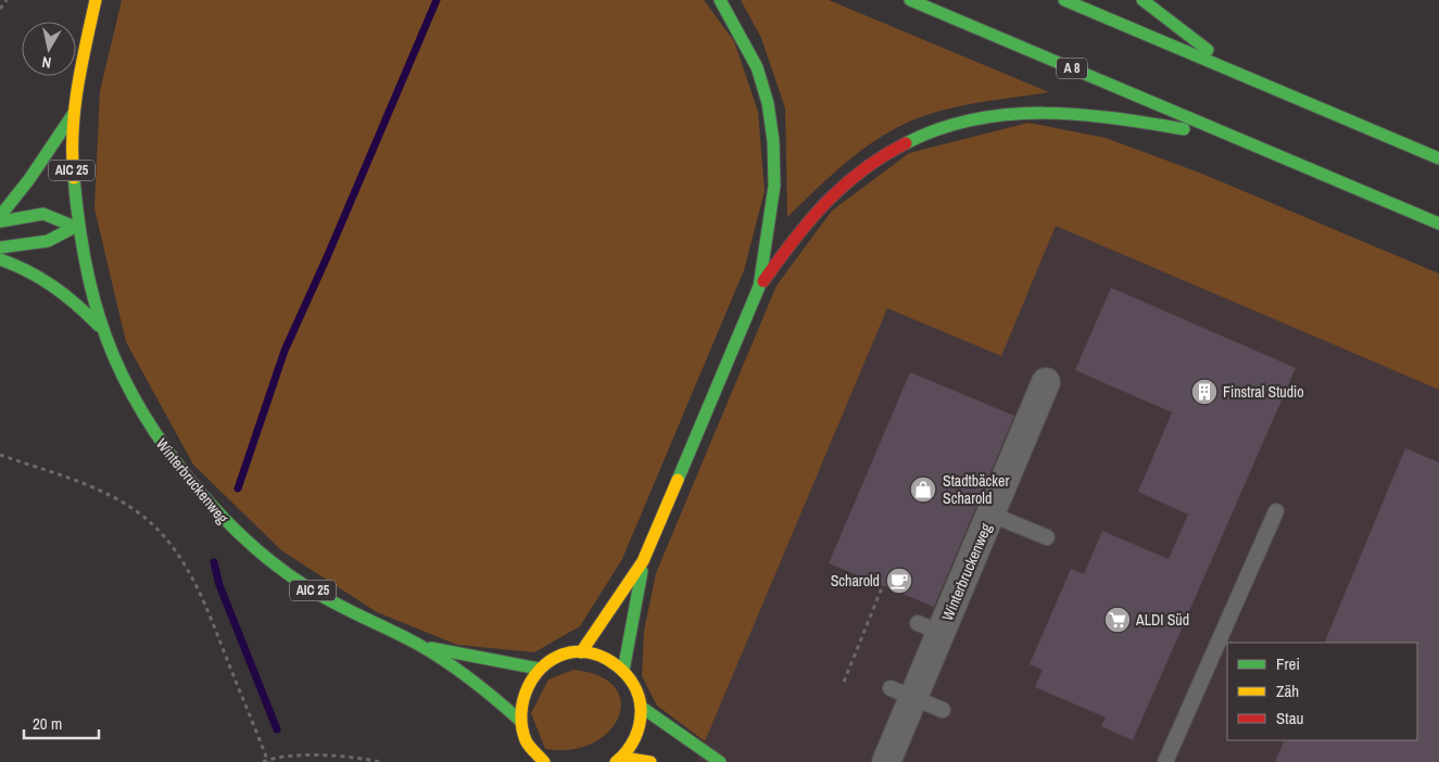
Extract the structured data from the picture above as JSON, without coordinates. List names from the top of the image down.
{
  "streets": {
    "main road": ["A 8", "AIC 25", "Winterbruckenweg"]
  },
  "crossings": [
    ["AIC 25", "Winterbruckenweg"]
  ],
  "places": {
    "building": ["Finstral Studio"],
    "shop": ["Stadtbäcker Scharold"],
    "cafe": ["Scharold"],
    "supermarket": ["ALDI Süd"]
  },
  "legend": ["Frei", "Zäh", "Stau"],
  "scale_bar": "20 m",
  "north": "bottom"
}
